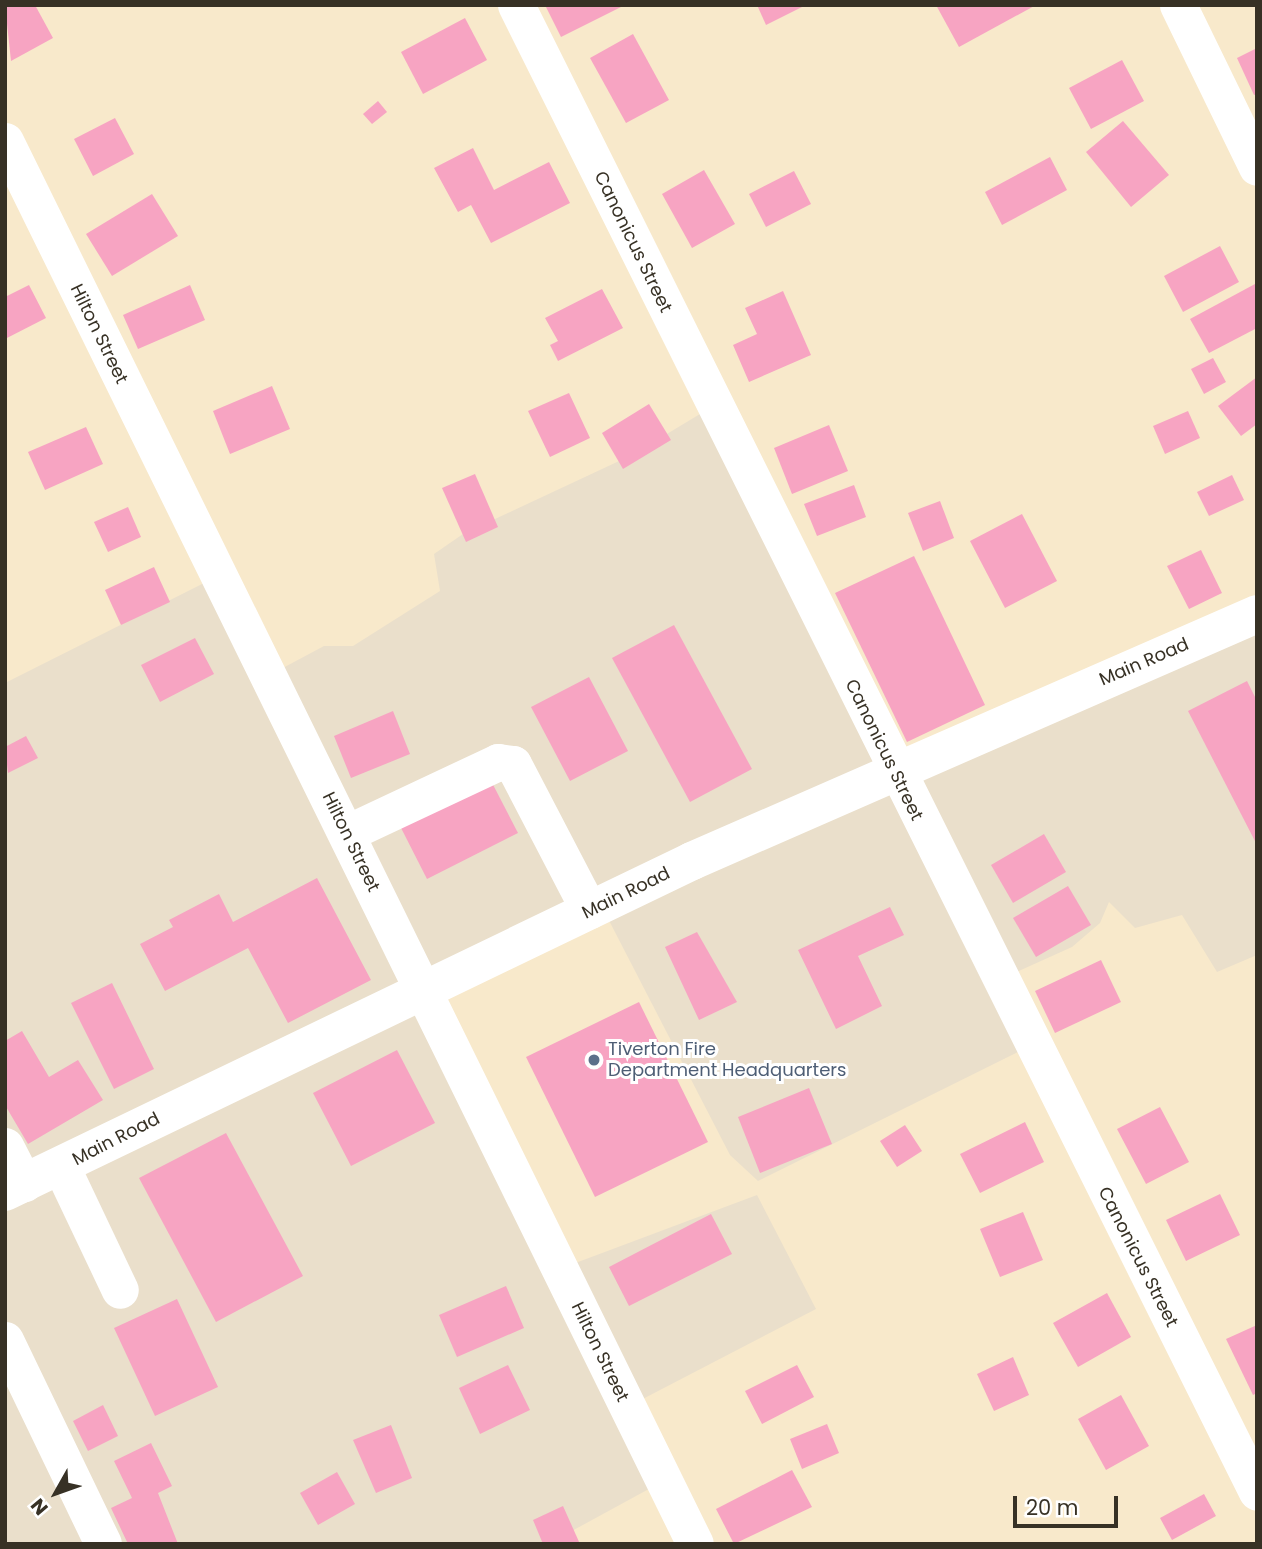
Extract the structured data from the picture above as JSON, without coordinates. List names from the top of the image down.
{
  "streets": {
    "main road": ["Main Road"],
    "street": ["Canonicus Street", "Hilton Street"]
  },
  "crossings": [
    ["Canonicus Street", "Main Road"],
    ["Hilton Street", "Main Road"]
  ],
  "places": ["Tiverton Fire Department Headquarters"],
  "scale_bar": "20 m",
  "north": "bottom left"
}
